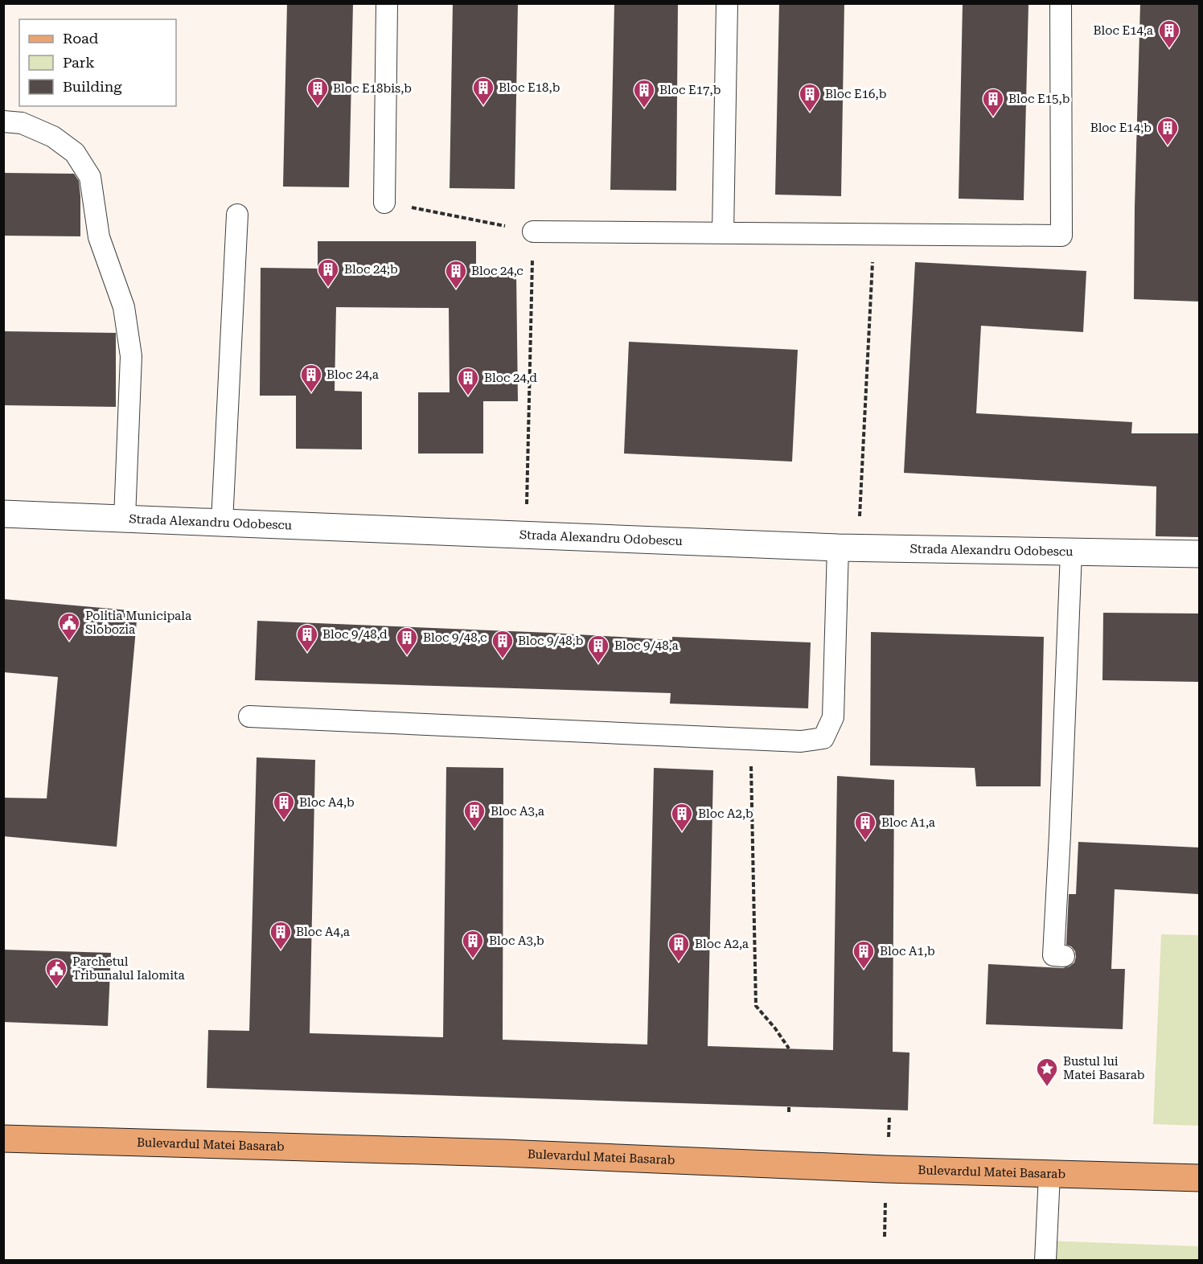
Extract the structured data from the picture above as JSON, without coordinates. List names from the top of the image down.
{
  "streets": {
    "main road": ["Bulevardul Matei Basarab"],
    "street": ["Strada Alexandru Odobescu"]
  },
  "places": {
    "building": [
      "Bloc E14,a",
      "Bloc E18,b",
      "Bloc E18bis,b",
      "Bloc E17,b",
      "Bloc E16,b",
      "Bloc E15,b",
      "Bloc E14,b",
      "Bloc 24,b",
      "Bloc 24,c",
      "Bloc 24,a",
      "Bloc 24,d",
      "Bloc 9/48,d",
      "Bloc 9/48,c",
      "Bloc 9/48,b",
      "Bloc 9/48,a",
      "Bloc A4,b",
      "Bloc A3,a",
      "Bloc A2,b",
      "Bloc A1,a",
      "Bloc A4,a",
      "Bloc A3,b",
      "Bloc A2,a",
      "Bloc A1,b"
    ],
    "public building": ["Politia Municipala Slobozia", "Parchetul Tribunalul Ialomita"],
    "place": ["Bustul lui Matei Basarab"]
  },
  "legend": ["Road", "Park", "Building"]
}
